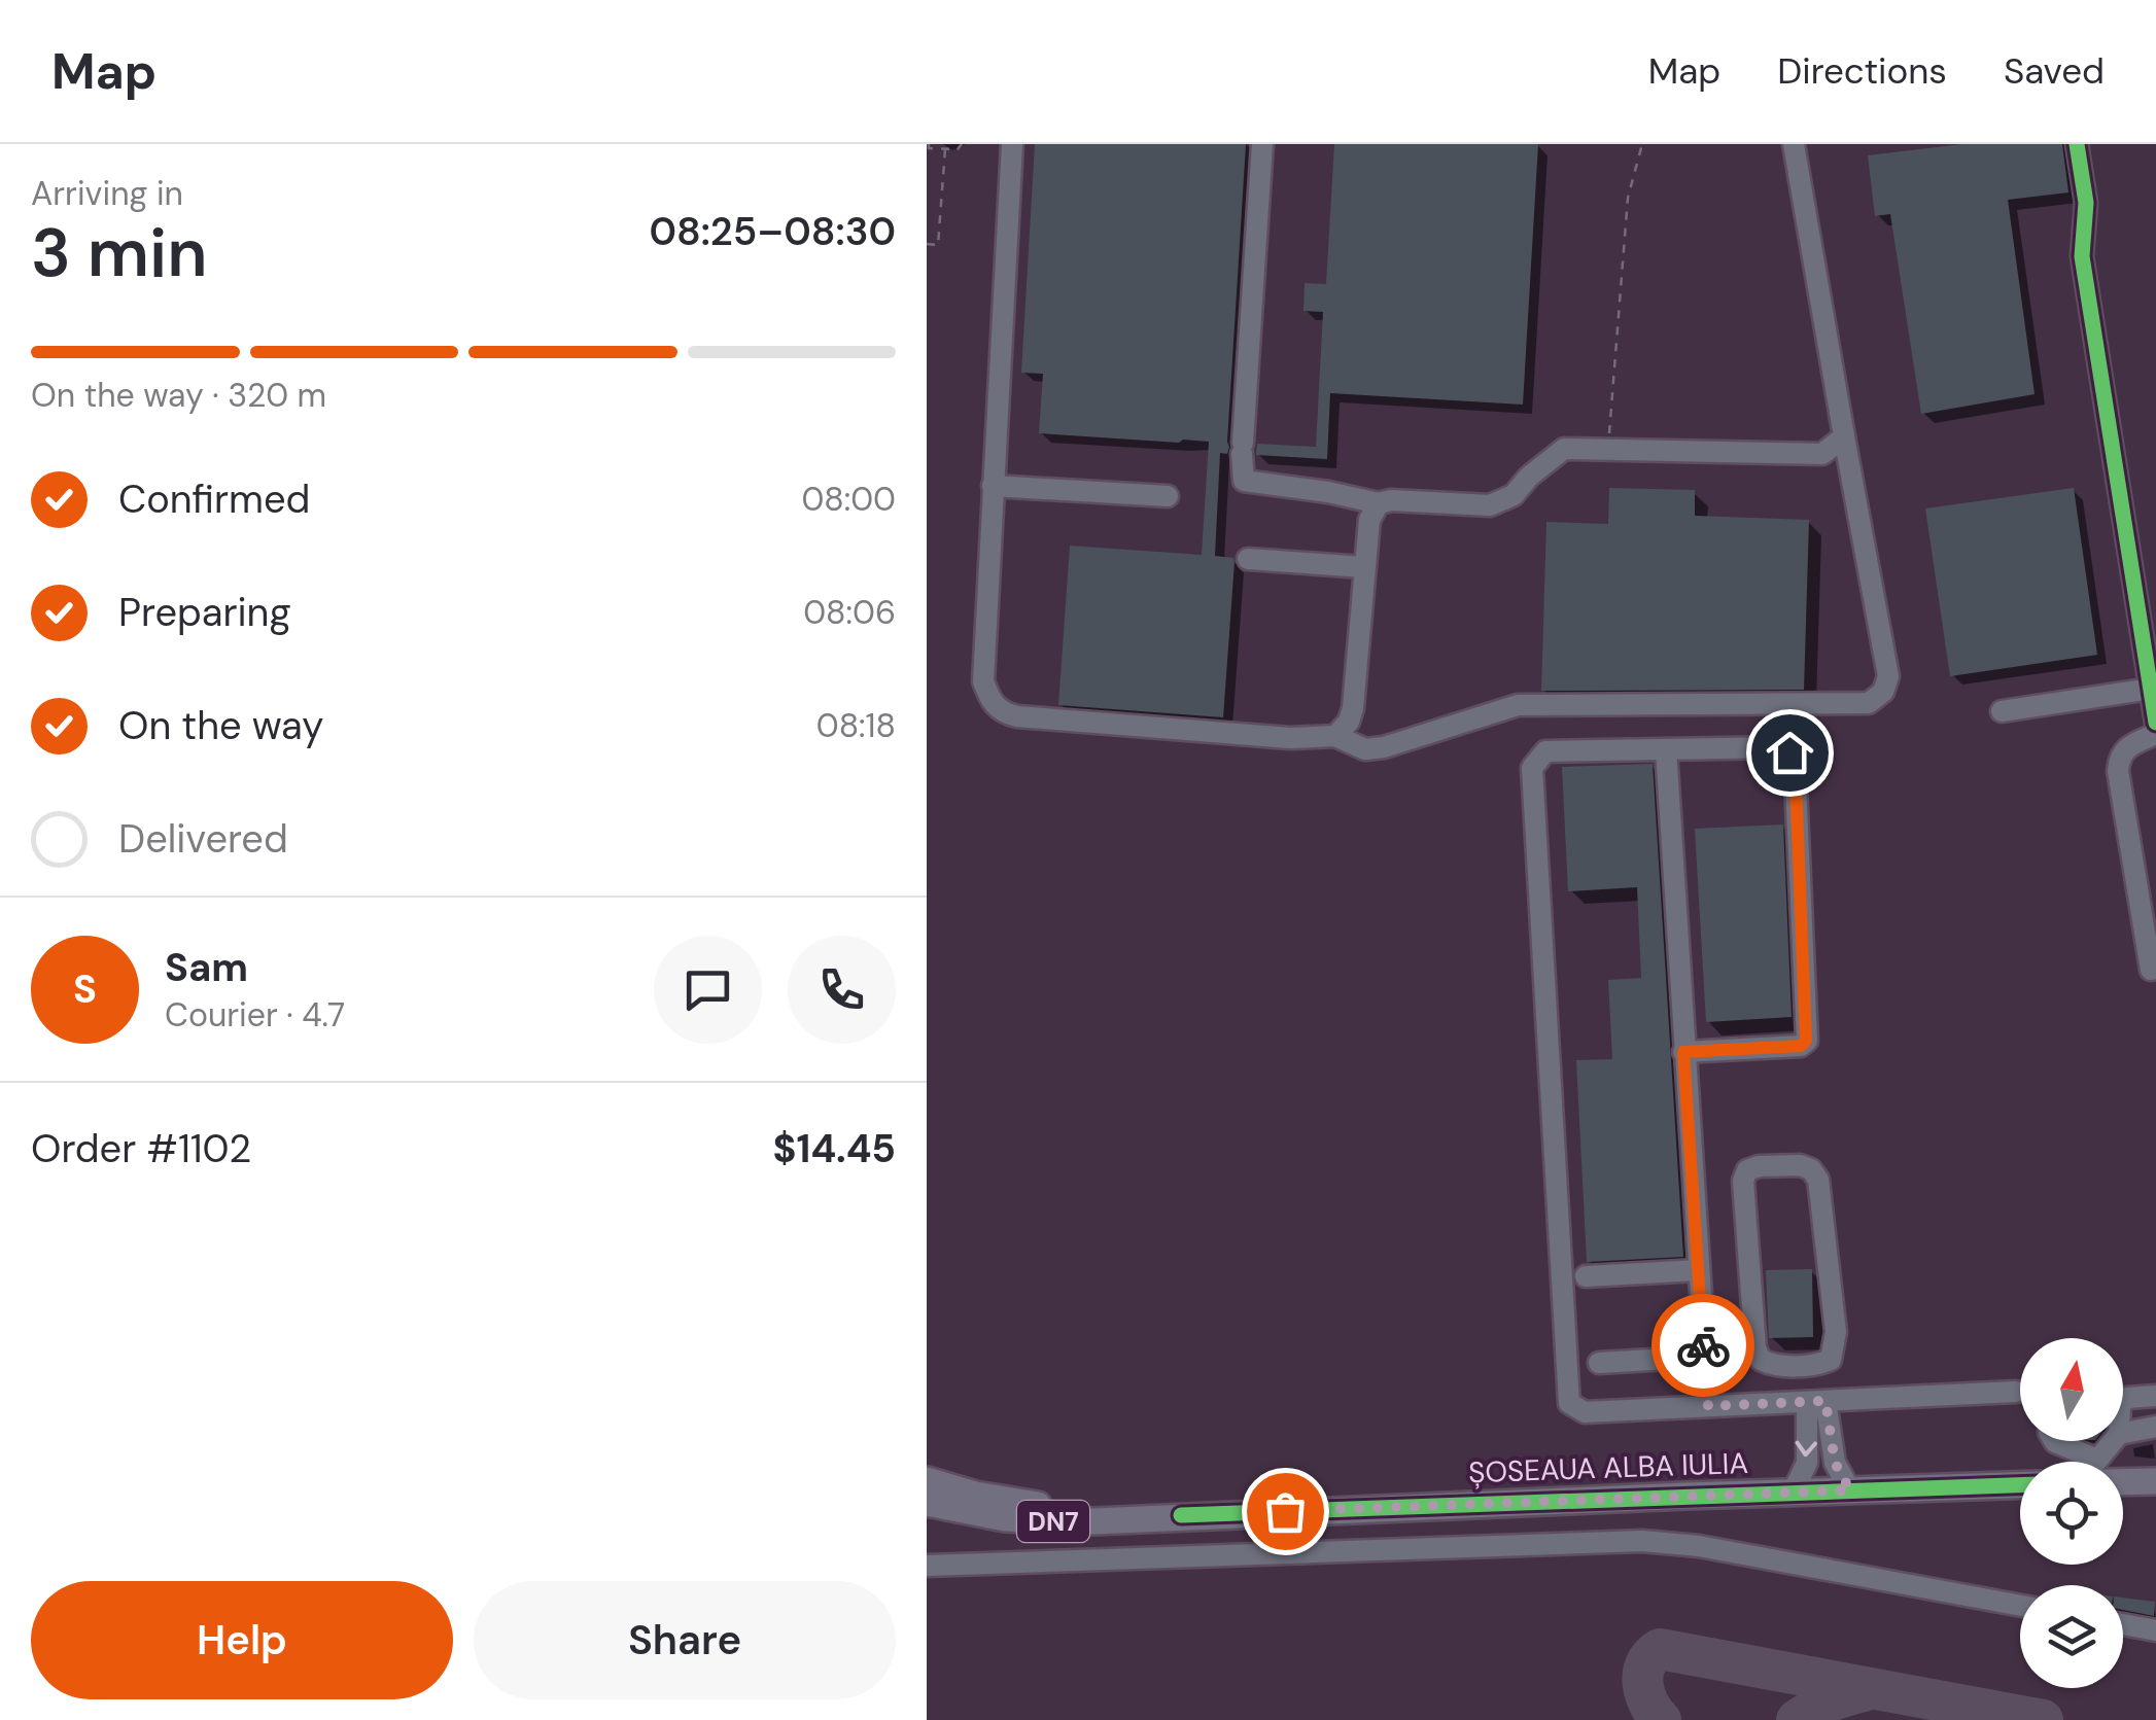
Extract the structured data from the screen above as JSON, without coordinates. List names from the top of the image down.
{
  "streets": {
    "main road": ["ȘOSEAUA ALBA IULIA", "DN7"]
  },
  "north": "top",
  "page": {
    "header": "Map",
    "nav": ["Map", "Directions", "Saved"],
    "heading": ["3 min", "Arriving in", "08:25–08:30"],
    "panel": [
      "Sam",
      "Courier · 4.7",
      "Order #1102",
      "$14.45"
    ],
    "bar": "On the way · 320 m",
    "list": [
      ["Confirmed", "08:00"],
      ["Preparing", "08:06"],
      ["On the way", "08:18"],
      "Delivered"
    ],
    "round": "S",
    "buttons": ["Help", "Share"]
  }
}
